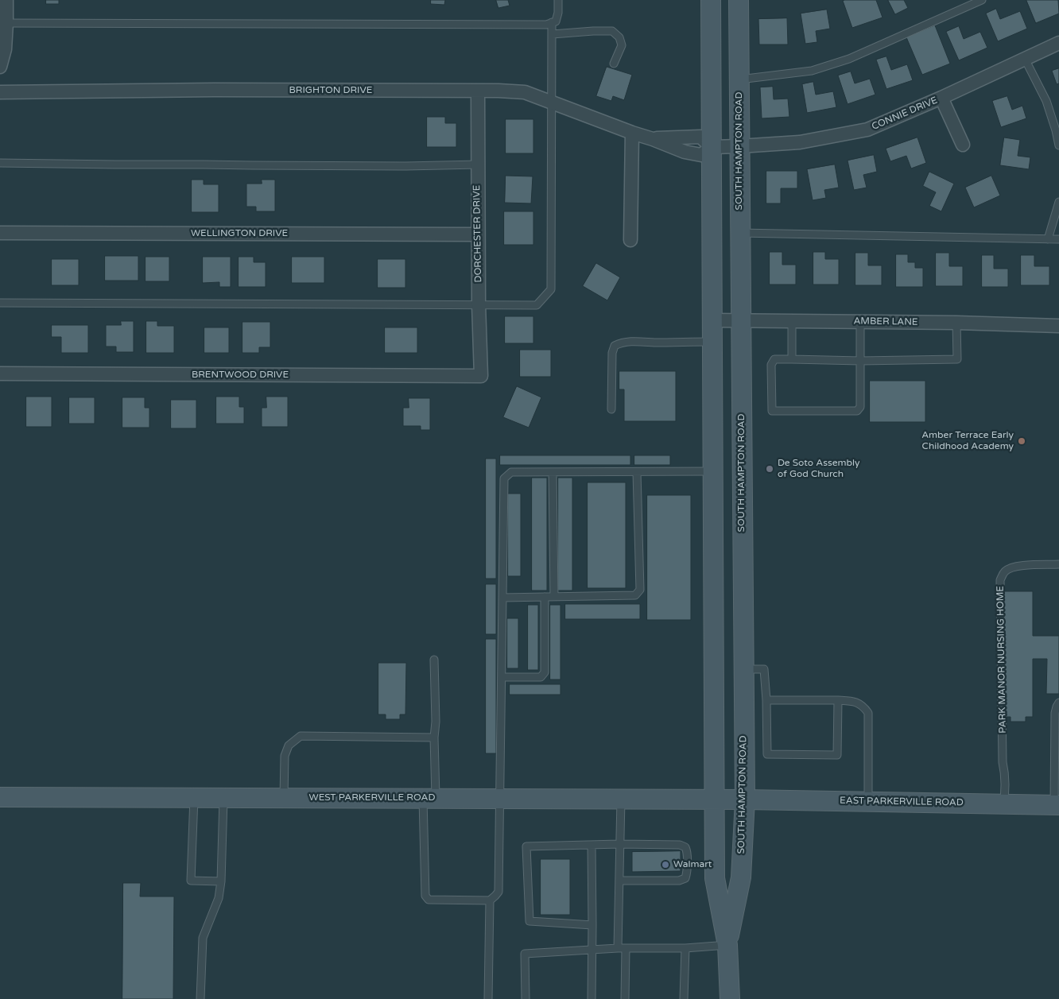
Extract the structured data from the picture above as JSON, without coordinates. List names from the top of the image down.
{
  "streets": {
    "main road": ["SOUTH HAMPTON ROAD", "WEST PARKERVILLE ROAD", "EAST PARKERVILLE ROAD"],
    "street": [
      "BRIGHTON DRIVE",
      "CONNIE DRIVE",
      "WELLINGTON DRIVE",
      "DORCHESTER DRIVE",
      "AMBER LANE",
      "BRENTWOOD DRIVE"
    ],
    "lane": ["PARK MANOR NURSING HOME"]
  },
  "crossings": [
    ["BRIGHTON DRIVE", "CONNIE DRIVE"],
    ["BRIGHTON DRIVE", "SOUTH HAMPTON ROAD"],
    ["BRIGHTON DRIVE", "DORCHESTER DRIVE"],
    ["CONNIE DRIVE", "SOUTH HAMPTON ROAD"],
    ["SOUTH HAMPTON ROAD", "AMBER LANE"],
    ["SOUTH HAMPTON ROAD", "WEST PARKERVILLE ROAD"],
    ["SOUTH HAMPTON ROAD", "EAST PARKERVILLE ROAD"],
    ["WELLINGTON DRIVE", "DORCHESTER DRIVE"],
    ["DORCHESTER DRIVE", "BRENTWOOD DRIVE"],
    ["PARK MANOR NURSING HOME", "EAST PARKERVILLE ROAD"],
    ["WEST PARKERVILLE ROAD", "EAST PARKERVILLE ROAD"]
  ],
  "places": ["Amber Terrace Early Childhood Academy", "De Soto Assembly of God Church", "Walmart"]
}
